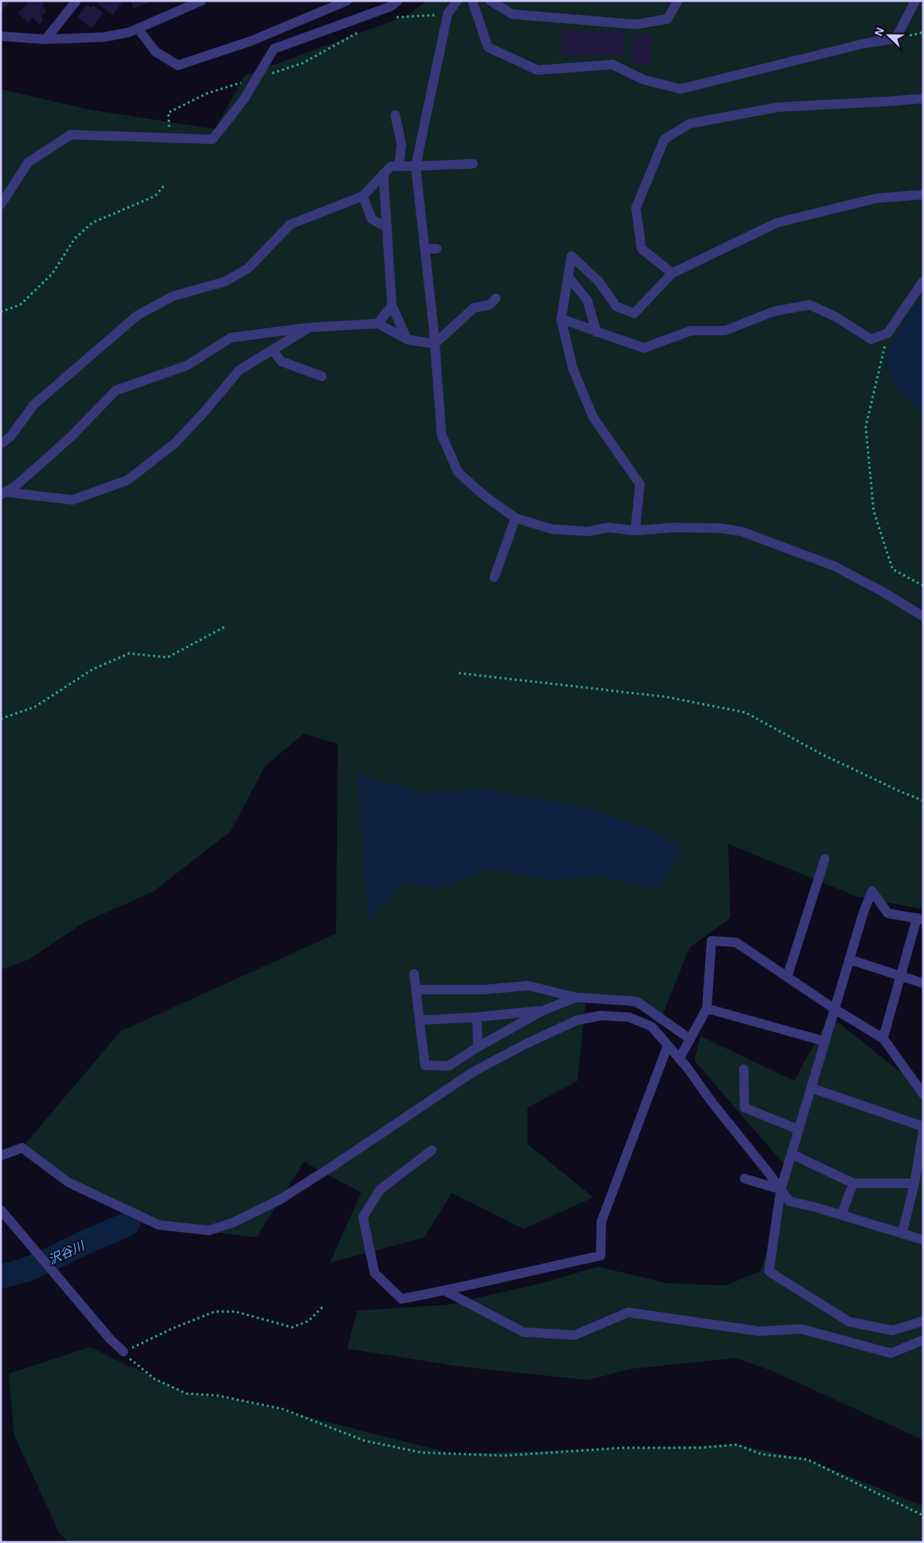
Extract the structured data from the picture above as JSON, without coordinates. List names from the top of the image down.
{
  "water": ["沢谷川"],
  "north": "left"
}
